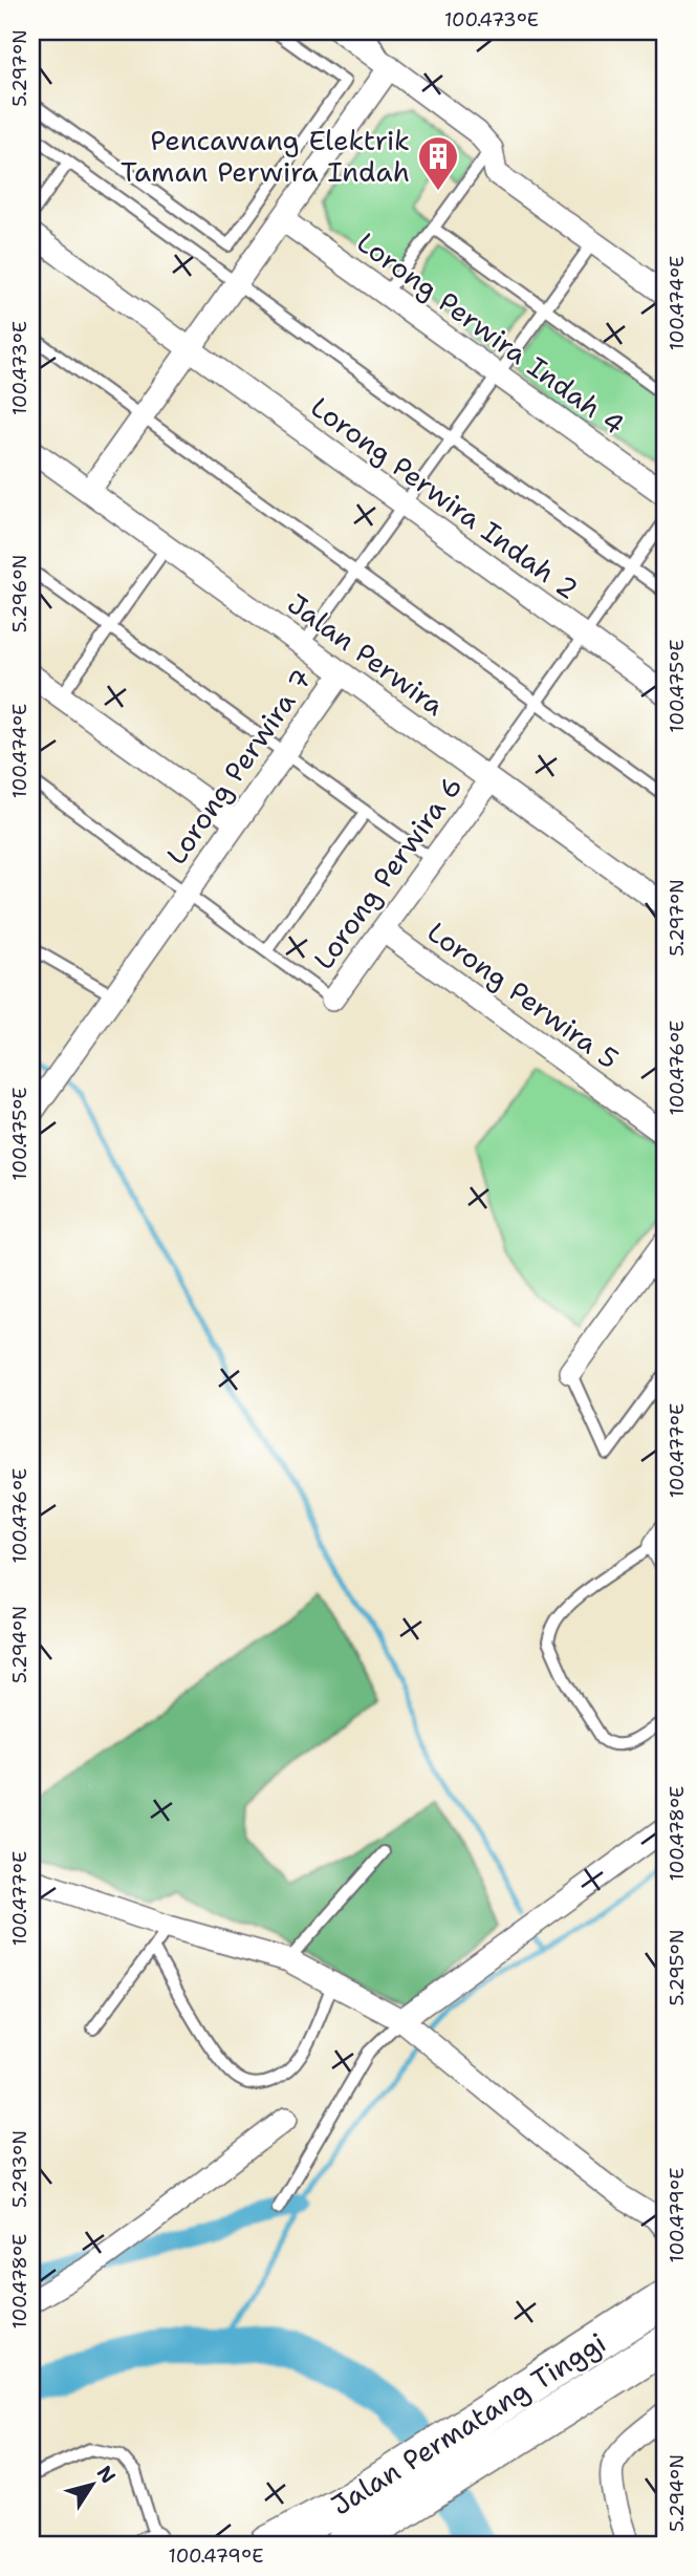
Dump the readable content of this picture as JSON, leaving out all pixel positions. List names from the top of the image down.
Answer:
{
  "streets": {
    "highway": ["Jalan Permatang Tinggi"],
    "street": [
      "Lorong Perwira Indah 4",
      "Lorong Perwira Indah 2",
      "Jalan Perwira",
      "Lorong Perwira 7",
      "Lorong Perwira 6",
      "Lorong Perwira 5"
    ]
  },
  "crossings": [
    ["Jalan Perwira", "Lorong Perwira 7"],
    ["Jalan Perwira", "Lorong Perwira 6"],
    ["Lorong Perwira 6", "Lorong Perwira 5"]
  ],
  "places": {
    "building": ["Pencawang Elektrik Taman Perwira Indah"]
  },
  "north": "top right",
  "coordinates": [
    "100.473°E",
    "5.297°N",
    "100.474°E",
    "5.296°N",
    "100.475°E",
    "100.476°E",
    "100.477°E",
    "5.294°N",
    "100.478°E",
    "5.295°N",
    "5.293°N",
    "100.479°E"
  ]
}
